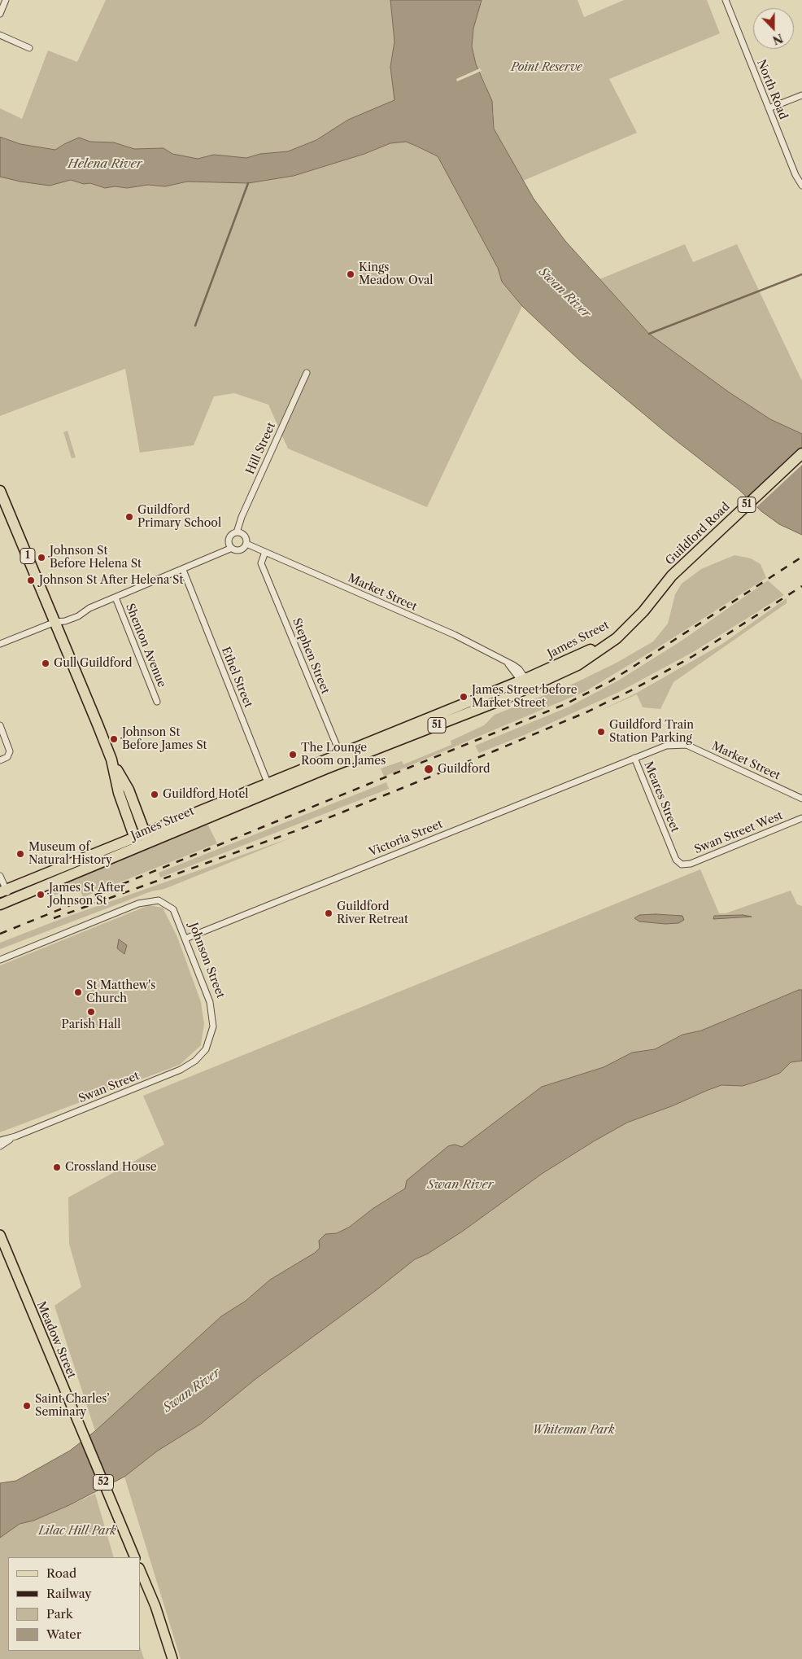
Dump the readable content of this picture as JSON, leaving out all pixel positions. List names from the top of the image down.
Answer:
{
  "streets": {
    "highway": [
      "51",
      "Guildford Road",
      "1",
      "James Street"
    ],
    "main road": ["Meadow Street", "52"],
    "street": [
      "North Road",
      "Hill Street",
      "Market Street",
      "Shenton Avenue",
      "Stephen Street",
      "Ethel Street",
      "Meares Street",
      "Swan Street West",
      "Victoria Street",
      "Johnson Street",
      "Swan Street"
    ]
  },
  "crossings": [
    ["Hill Street", "Market Street"],
    ["Guildford Road", "James Street"],
    ["1", "James Street"],
    ["Market Street", "James Street"],
    ["Market Street", "Stephen Street"],
    ["Market Street", "Meares Street"],
    ["Market Street", "Victoria Street"],
    ["James Street", "Stephen Street"],
    ["James Street", "Ethel Street"],
    ["Meares Street", "Swan Street West"],
    ["Meares Street", "Victoria Street"],
    ["Victoria Street", "Johnson Street"],
    ["Johnson Street", "Swan Street"],
    ["Meadow Street", "52"]
  ],
  "water": ["Helena River", "Swan River"],
  "parks": ["Point Reserve", "Whiteman Park", "Lilac Hill Park"],
  "places": [
    "Kings Meadow Oval",
    "Guildford Primary School",
    "Johnson St Before Helena St",
    "Johnson St After Helena St",
    "Gull Guildford",
    "James Street before Market Street",
    "Guildford Train Station Parking",
    "Johnson St Before James St",
    "The Lounge Room on James",
    "Guildford",
    "Guildford Hotel",
    "Museum of Natural History",
    "James St After Johnson St",
    "Guildford River Retreat",
    "St Matthew's Church",
    "Parish Hall",
    "Crossland House",
    "Saint Charles’ Seminary"
  ],
  "legend": [
    "Road",
    "Railway",
    "Park",
    "Water"
  ],
  "north": "bottom"
}
